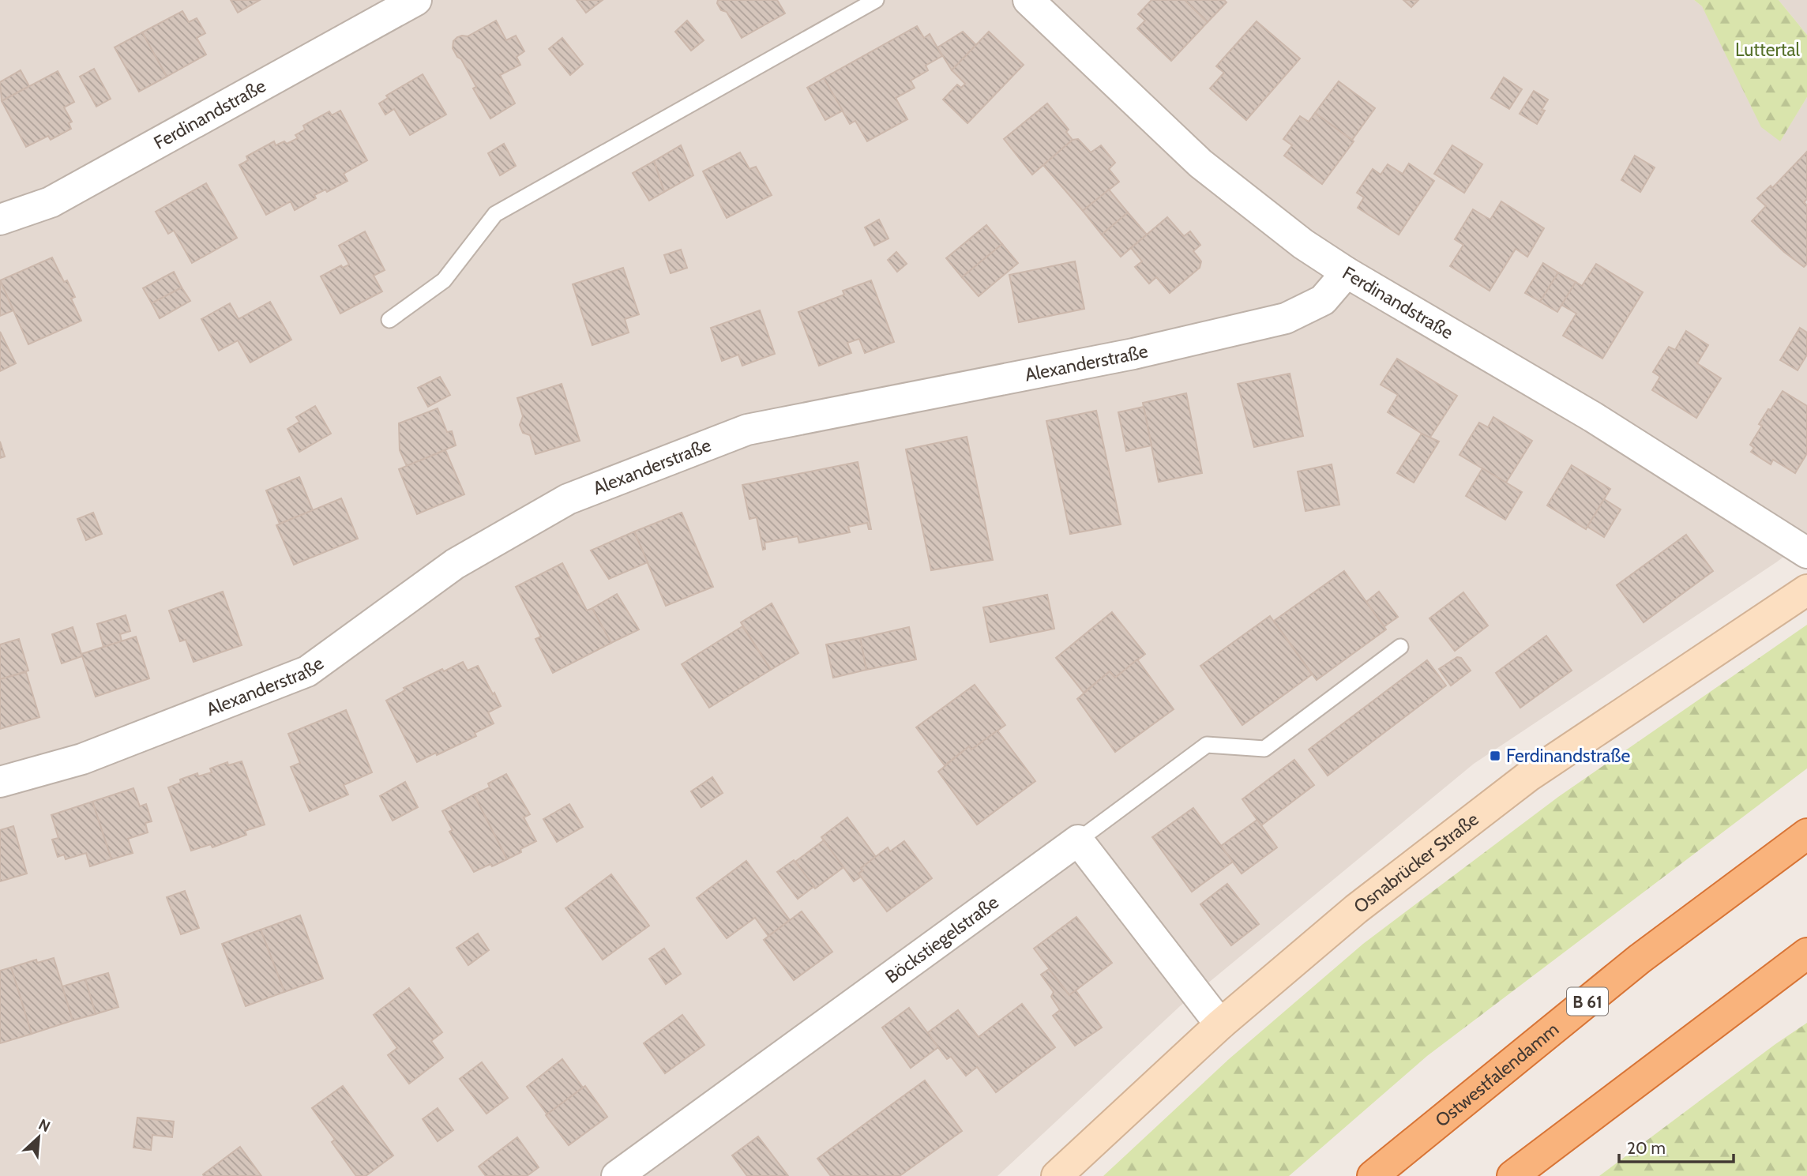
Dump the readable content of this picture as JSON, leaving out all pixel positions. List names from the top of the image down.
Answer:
{
  "streets": {
    "highway": ["B 61", "Ostwestfalendamm"],
    "main road": ["Osnabrücker Straße"],
    "street": ["Ferdinandstraße", "Alexanderstraße", "Böckstiegelstraße"]
  },
  "crossings": [
    ["Ferdinandstraße", "Alexanderstraße"]
  ],
  "parks": ["Luttertal"],
  "places": {
    "transit": ["Ferdinandstraße"]
  },
  "scale_bar": "20 m",
  "north": "top right"
}
